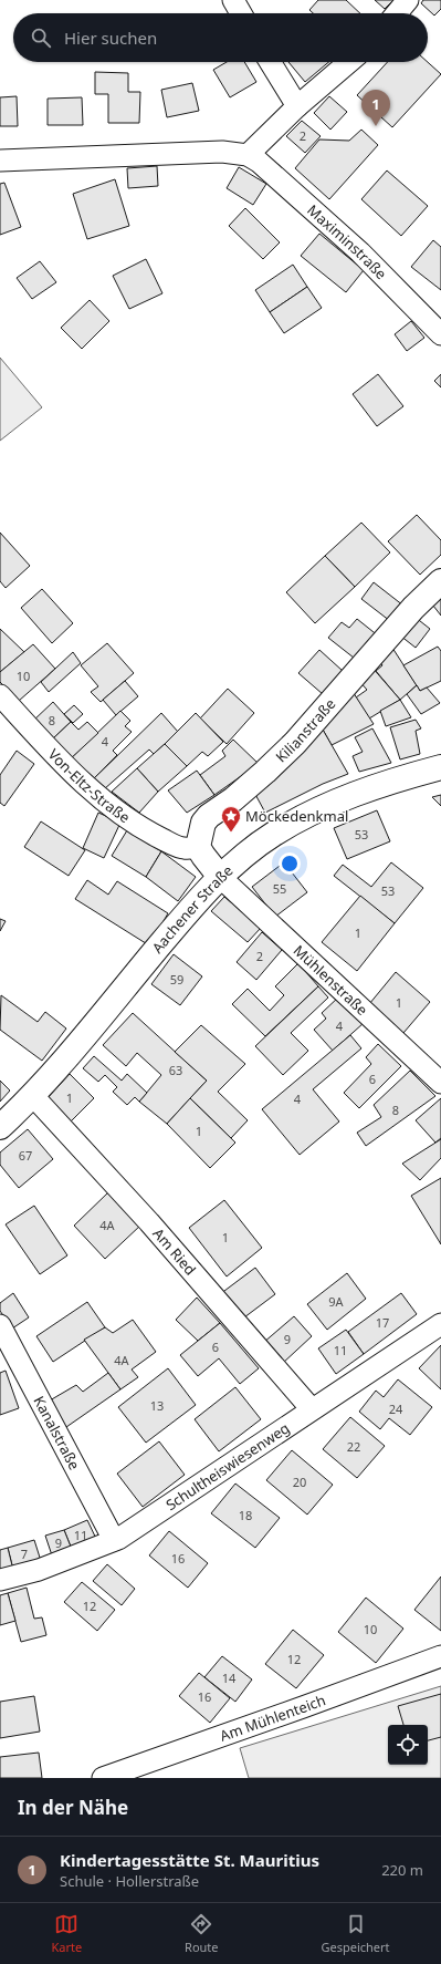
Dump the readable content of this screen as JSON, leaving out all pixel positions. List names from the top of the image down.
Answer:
{
  "streets": {
    "main road": ["Kilianstraße", "Aachener Straße"],
    "street": [
      "Maximinstraße",
      "Von-Eltz-Straße",
      "Mühlenstraße",
      "Am Ried",
      "Kanalstraße",
      "Schultheiswiesenweg",
      "Am Mühlenteich"
    ]
  },
  "crossings": [
    ["Kilianstraße", "Von-Eltz-Straße"],
    ["Aachener Straße", "Mühlenstraße"],
    ["Aachener Straße", "Am Ried"],
    ["Am Ried", "Schultheiswiesenweg"],
    ["Kanalstraße", "Schultheiswiesenweg"]
  ],
  "places": {
    "place": ["Möckedenkmal"]
  },
  "house_numbers": [
    "2",
    "10",
    "8",
    "4",
    "53",
    "55",
    "53",
    "1",
    "2",
    "59",
    "1",
    "4",
    "63",
    "6",
    "1",
    "4",
    "8",
    "1",
    "67",
    "4A",
    "1",
    "9A",
    "17",
    "9",
    "6",
    "11",
    "4A",
    "13",
    "24",
    "22",
    "20",
    "18",
    "11",
    "9",
    "7",
    "16",
    "12",
    "10",
    "12",
    "14",
    "16"
  ],
  "page": {
    "search": "Hier suchen",
    "pins": "1",
    "heading": "In der Nähe",
    "list": [
      {
        "mark": "1",
        "name": "Kindertagesstätte St. Mauritius",
        "note": "Schule · Hollerstraße",
        "value": "220 m"
      }
    ],
    "nav": ["Karte", "Route", "Gespeichert"]
  }
}
